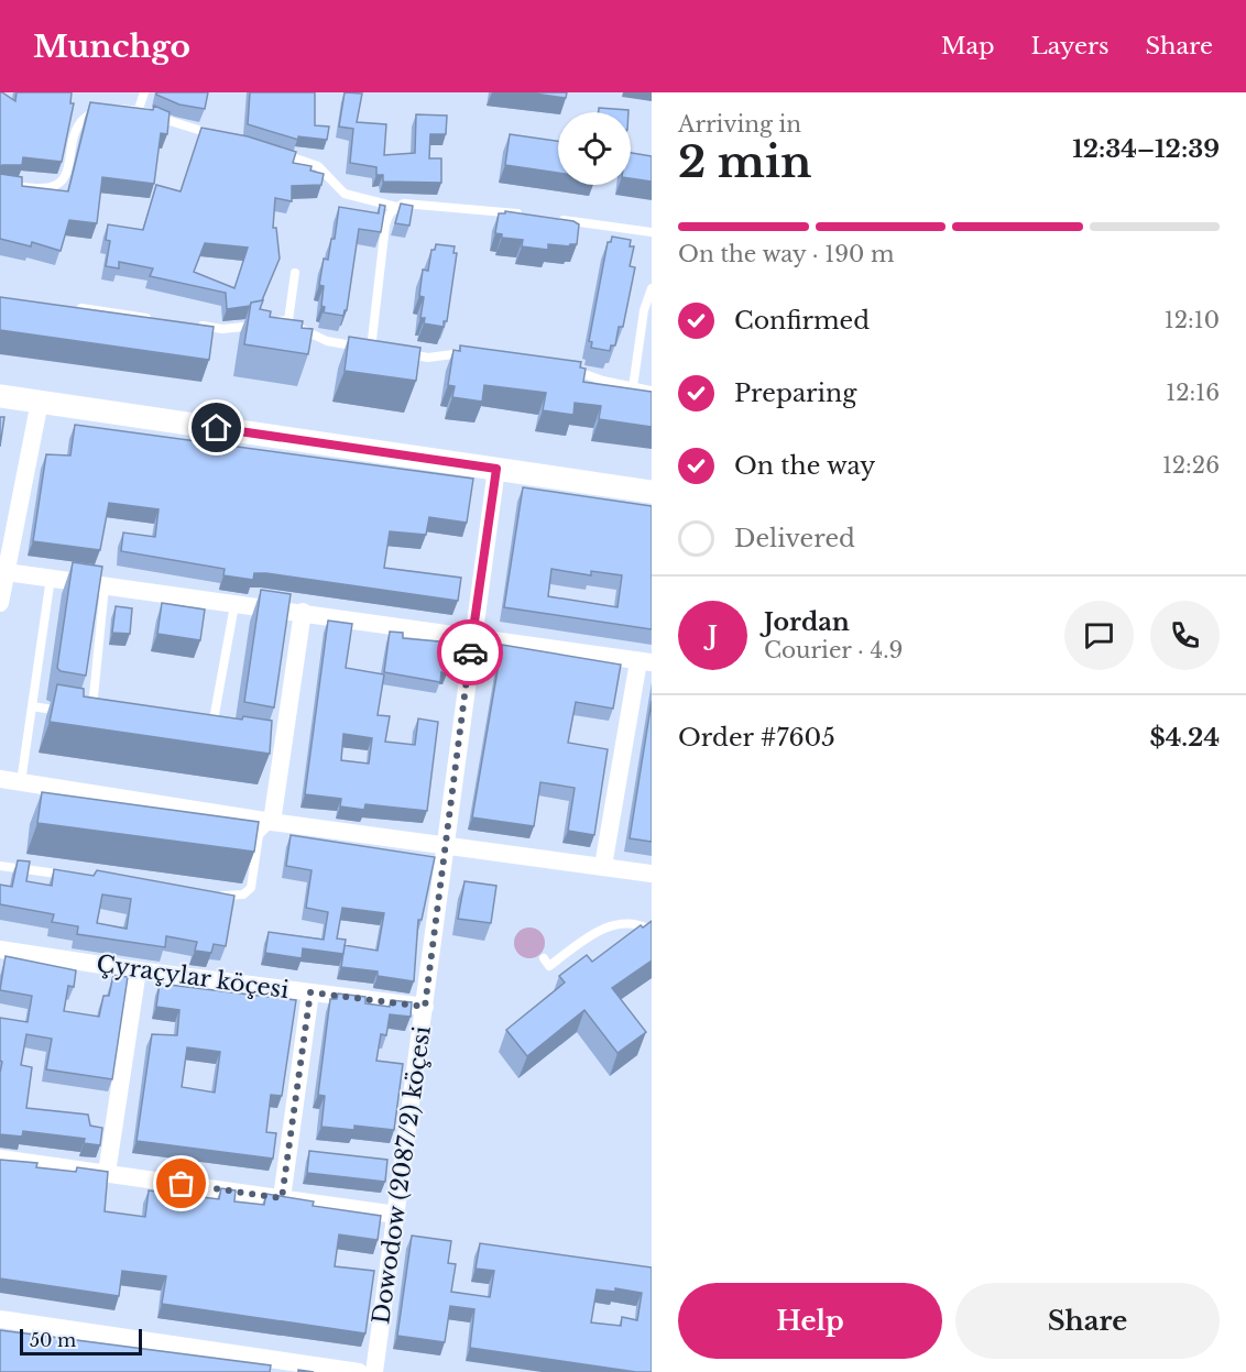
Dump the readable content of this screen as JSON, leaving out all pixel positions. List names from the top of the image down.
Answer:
{
  "streets": {
    "street": ["Çyraçylar köçesi", "Dowodow (2087/2) köçesi"]
  },
  "crossings": [
    ["Çyraçylar köçesi", "Dowodow (2087/2) köçesi"]
  ],
  "scale_bar": "50 m",
  "page": {
    "header": "Munchgo",
    "nav": ["Map", "Layers", "Share"],
    "heading": ["2 min", "Arriving in", "12:34–12:39"],
    "panel": [
      "Jordan",
      "Courier · 4.9",
      "Order #7605",
      "$4.24"
    ],
    "bar": "On the way · 190 m",
    "list": [
      ["Confirmed", "12:10"],
      ["Preparing", "12:16"],
      ["On the way", "12:26"],
      "Delivered"
    ],
    "round": "J",
    "buttons": ["Help", "Share"],
    "scale": "50 m"
  }
}
